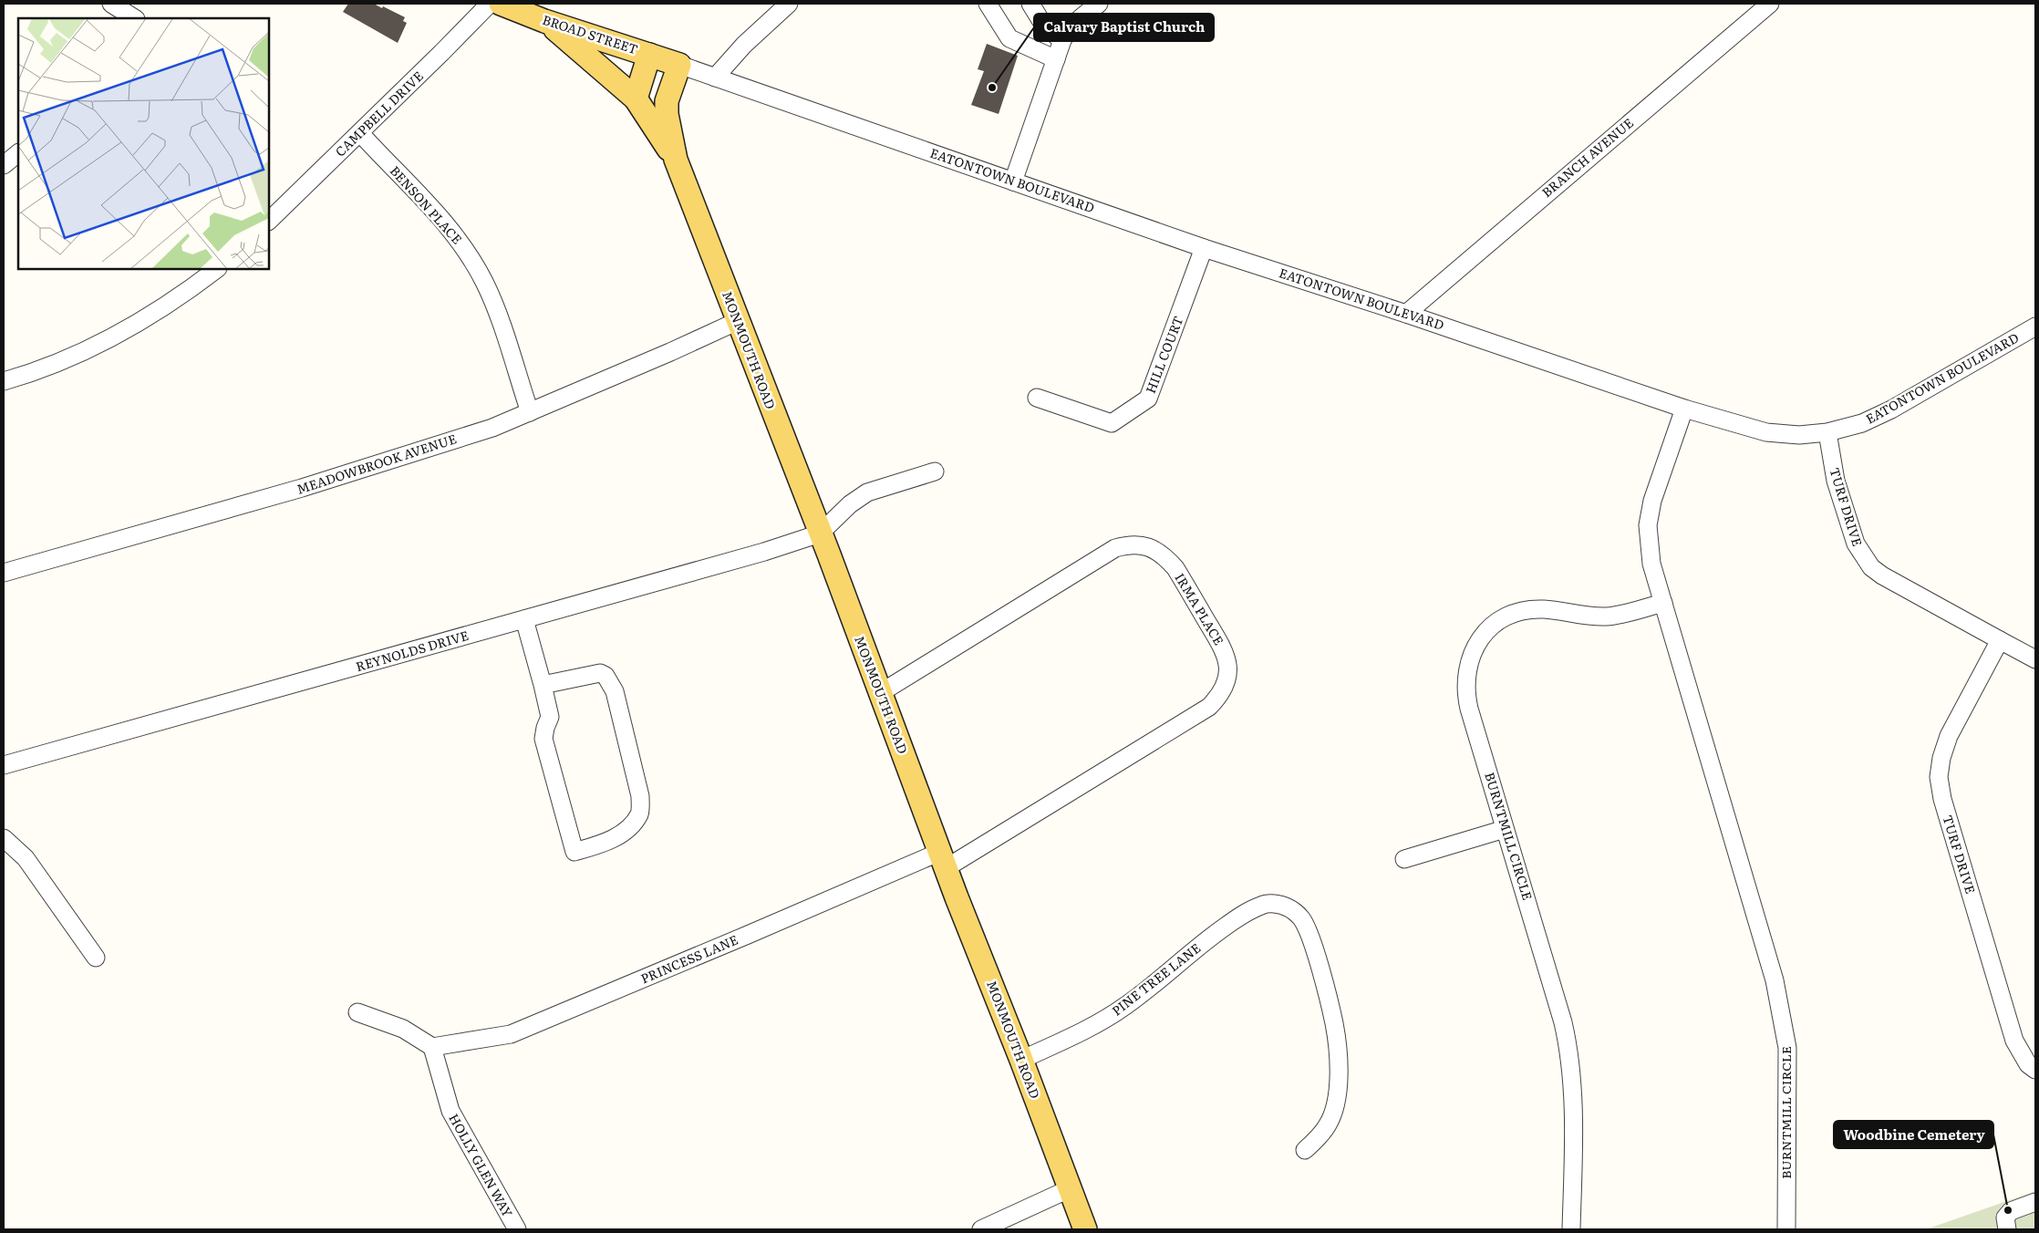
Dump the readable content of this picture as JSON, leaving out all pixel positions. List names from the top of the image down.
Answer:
{
  "streets": {
    "main road": ["BROAD STREET", "MONMOUTH ROAD"],
    "street": [
      "CAMPBELL DRIVE",
      "BRANCH AVENUE",
      "EATONTOWN BOULEVARD",
      "BENSON PLACE",
      "HILL COURT",
      "MEADOWBROOK AVENUE",
      "TURF DRIVE",
      "IRMA PLACE",
      "REYNOLDS DRIVE",
      "BURNTMILL CIRCLE",
      "PRINCESS LANE",
      "PINE TREE LANE",
      "HOLLY GLEN WAY"
    ]
  },
  "crossings": [
    ["BROAD STREET", "EATONTOWN BOULEVARD"],
    ["BROAD STREET", "MONMOUTH ROAD"],
    ["CAMPBELL DRIVE", "BENSON PLACE"],
    ["BRANCH AVENUE", "EATONTOWN BOULEVARD"],
    ["EATONTOWN BOULEVARD", "MONMOUTH ROAD"],
    ["EATONTOWN BOULEVARD", "HILL COURT"],
    ["EATONTOWN BOULEVARD", "TURF DRIVE"],
    ["EATONTOWN BOULEVARD", "BURNTMILL CIRCLE"],
    ["BENSON PLACE", "MEADOWBROOK AVENUE"],
    ["MONMOUTH ROAD", "MEADOWBROOK AVENUE"],
    ["MONMOUTH ROAD", "IRMA PLACE"],
    ["MONMOUTH ROAD", "REYNOLDS DRIVE"],
    ["MONMOUTH ROAD", "PRINCESS LANE"],
    ["MONMOUTH ROAD", "PINE TREE LANE"],
    ["IRMA PLACE", "PRINCESS LANE"],
    ["PRINCESS LANE", "HOLLY GLEN WAY"]
  ],
  "places": ["Calvary Baptist Church", "Woodbine Cemetery"]
}
